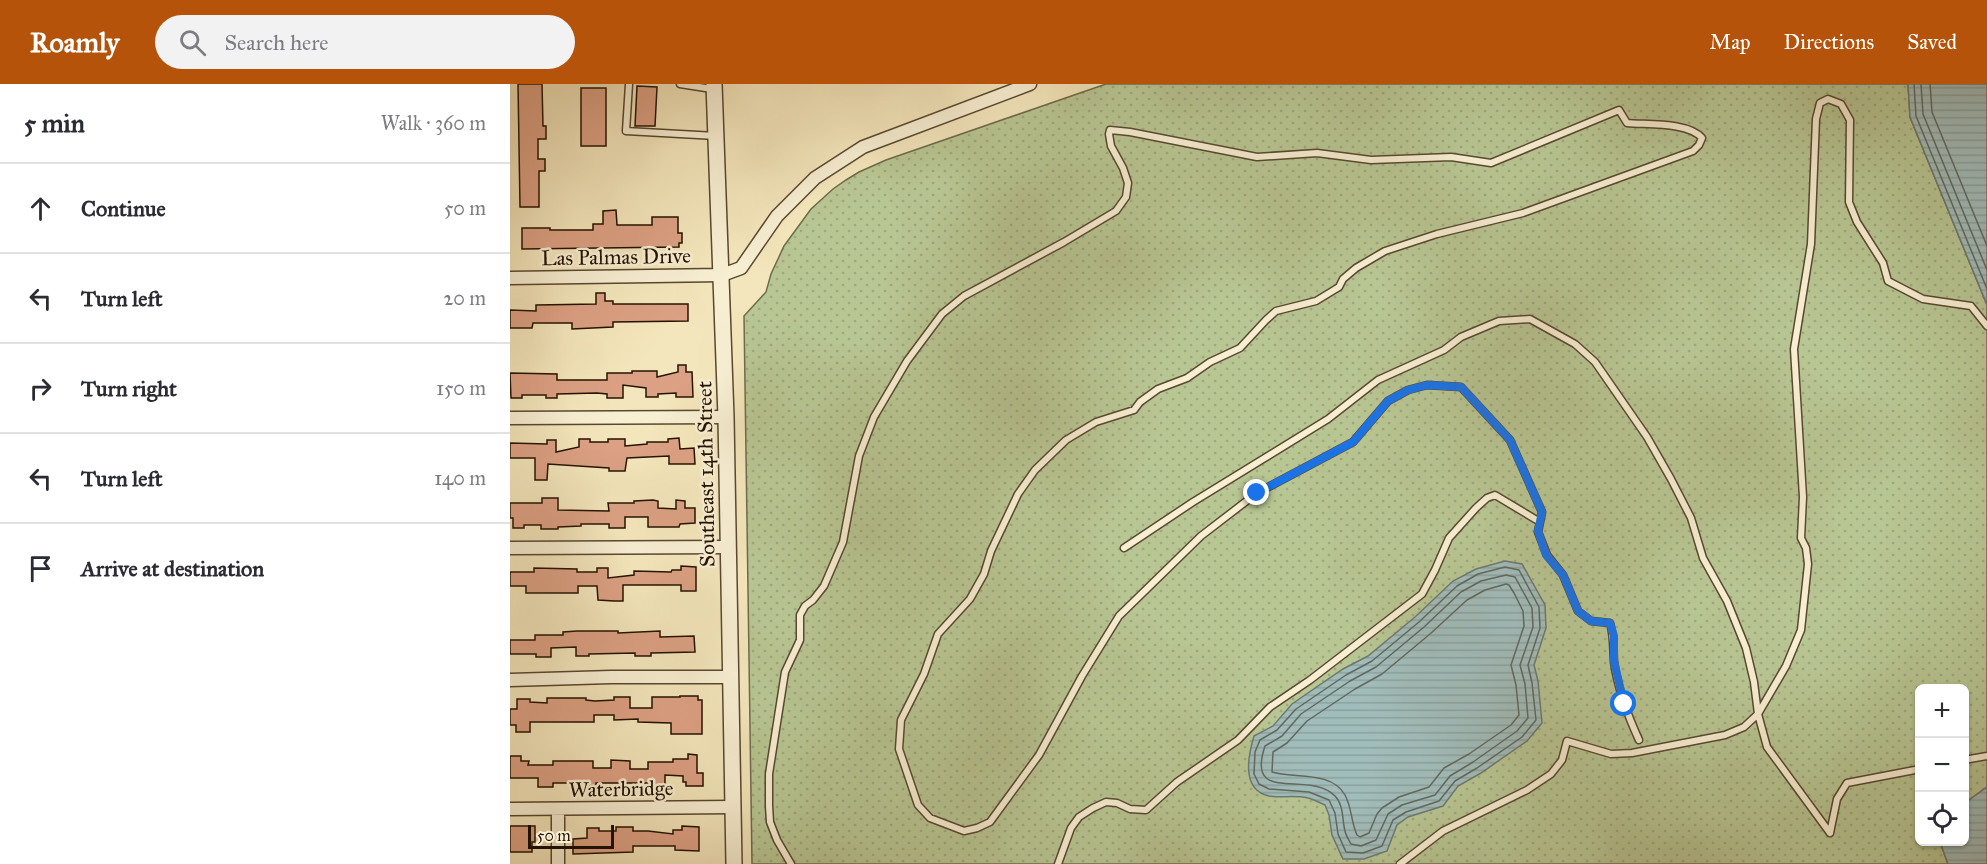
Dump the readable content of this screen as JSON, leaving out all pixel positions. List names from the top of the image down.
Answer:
{
  "streets": {
    "street": ["Las Palmas Drive", "Southeast 14th Street", "Waterbridge"]
  },
  "crossings": [
    ["Las Palmas Drive", "Southeast 14th Street"],
    ["Southeast 14th Street", "Waterbridge"]
  ],
  "scale_bar": "50 m",
  "page": {
    "header": "Roamly",
    "search": "Search here",
    "nav": ["Map", "Directions", "Saved"],
    "heading": ["5 min", "Walk · 360 m"],
    "list": [
      ["Continue", "50 m"],
      ["Turn left", "20 m"],
      ["Turn right", "150 m"],
      ["Turn left", "140 m"],
      "Arrive at destination"
    ],
    "map_buttons": ["+", "−"],
    "scale": "50 m"
  }
}
